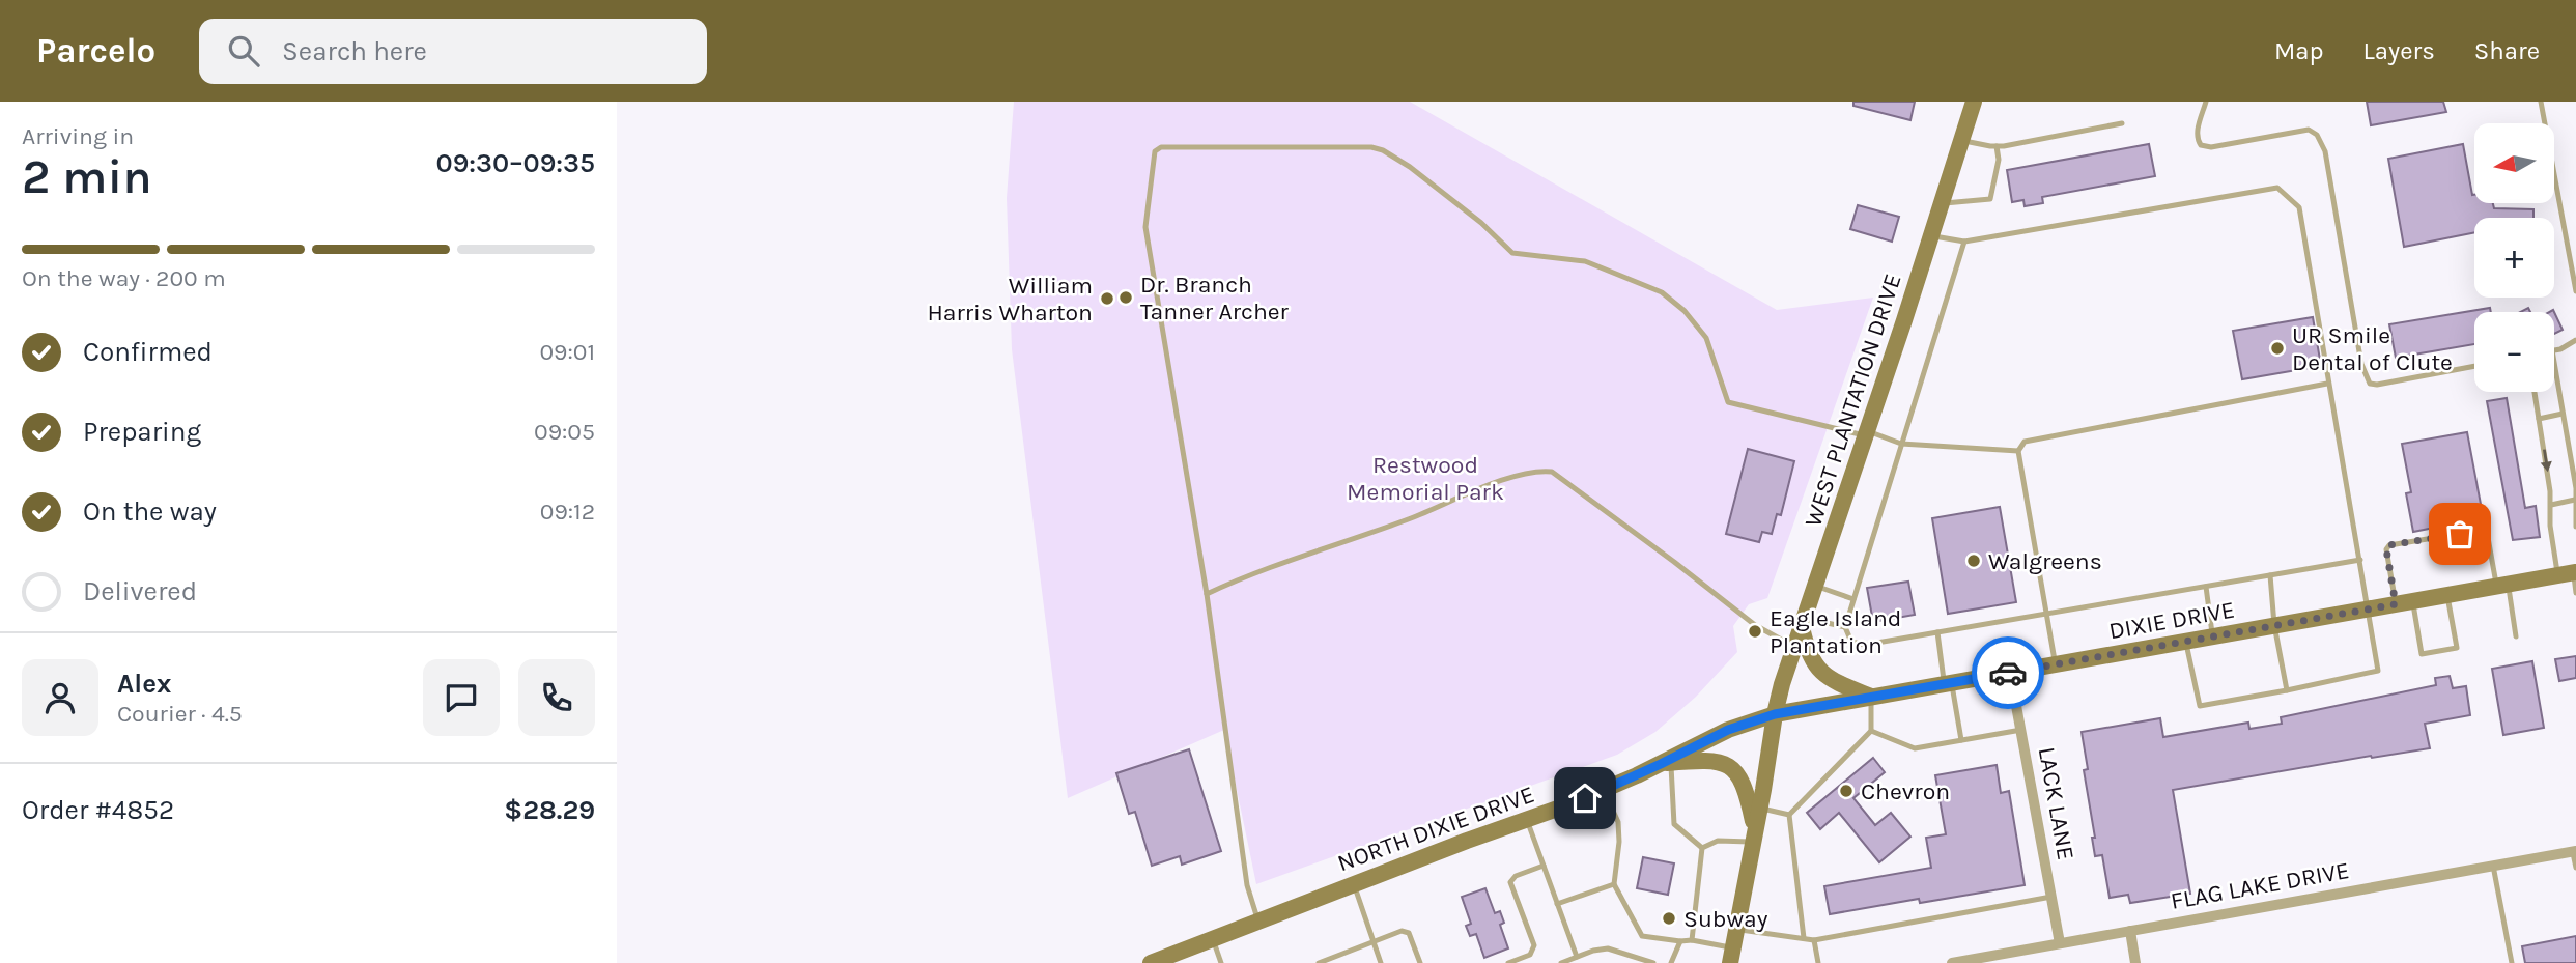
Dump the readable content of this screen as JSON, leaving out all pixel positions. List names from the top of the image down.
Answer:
{
  "streets": {
    "main road": ["WEST PLANTATION DRIVE", "DIXIE DRIVE", "NORTH DIXIE DRIVE"],
    "street": ["LACK LANE", "FLAG LAKE DRIVE"]
  },
  "crossings": [
    ["WEST PLANTATION DRIVE", "DIXIE DRIVE"],
    ["WEST PLANTATION DRIVE", "NORTH DIXIE DRIVE"],
    ["DIXIE DRIVE", "LACK LANE"],
    ["DIXIE DRIVE", "NORTH DIXIE DRIVE"],
    ["LACK LANE", "FLAG LAKE DRIVE"]
  ],
  "parks": ["Restwood Memorial Park"],
  "places": [
    "Dr. Branch Tanner Archer",
    "William Harris Wharton",
    "UR Smile Dental of Clute",
    "Walgreens",
    "Eagle Island Plantation",
    "Chevron",
    "Subway"
  ],
  "north": "left",
  "page": {
    "header": "Parcelo",
    "search": "Search here",
    "nav": ["Map", "Layers", "Share"],
    "heading": ["2 min", "Arriving in", "09:30–09:35"],
    "panel": [
      "Alex",
      "Courier · 4.5",
      "Order #4852",
      "$28.29"
    ],
    "map_buttons": ["+", "−"],
    "bar": "On the way · 200 m",
    "list": [
      ["Confirmed", "09:01"],
      ["Preparing", "09:05"],
      ["On the way", "09:12"],
      "Delivered"
    ]
  }
}
